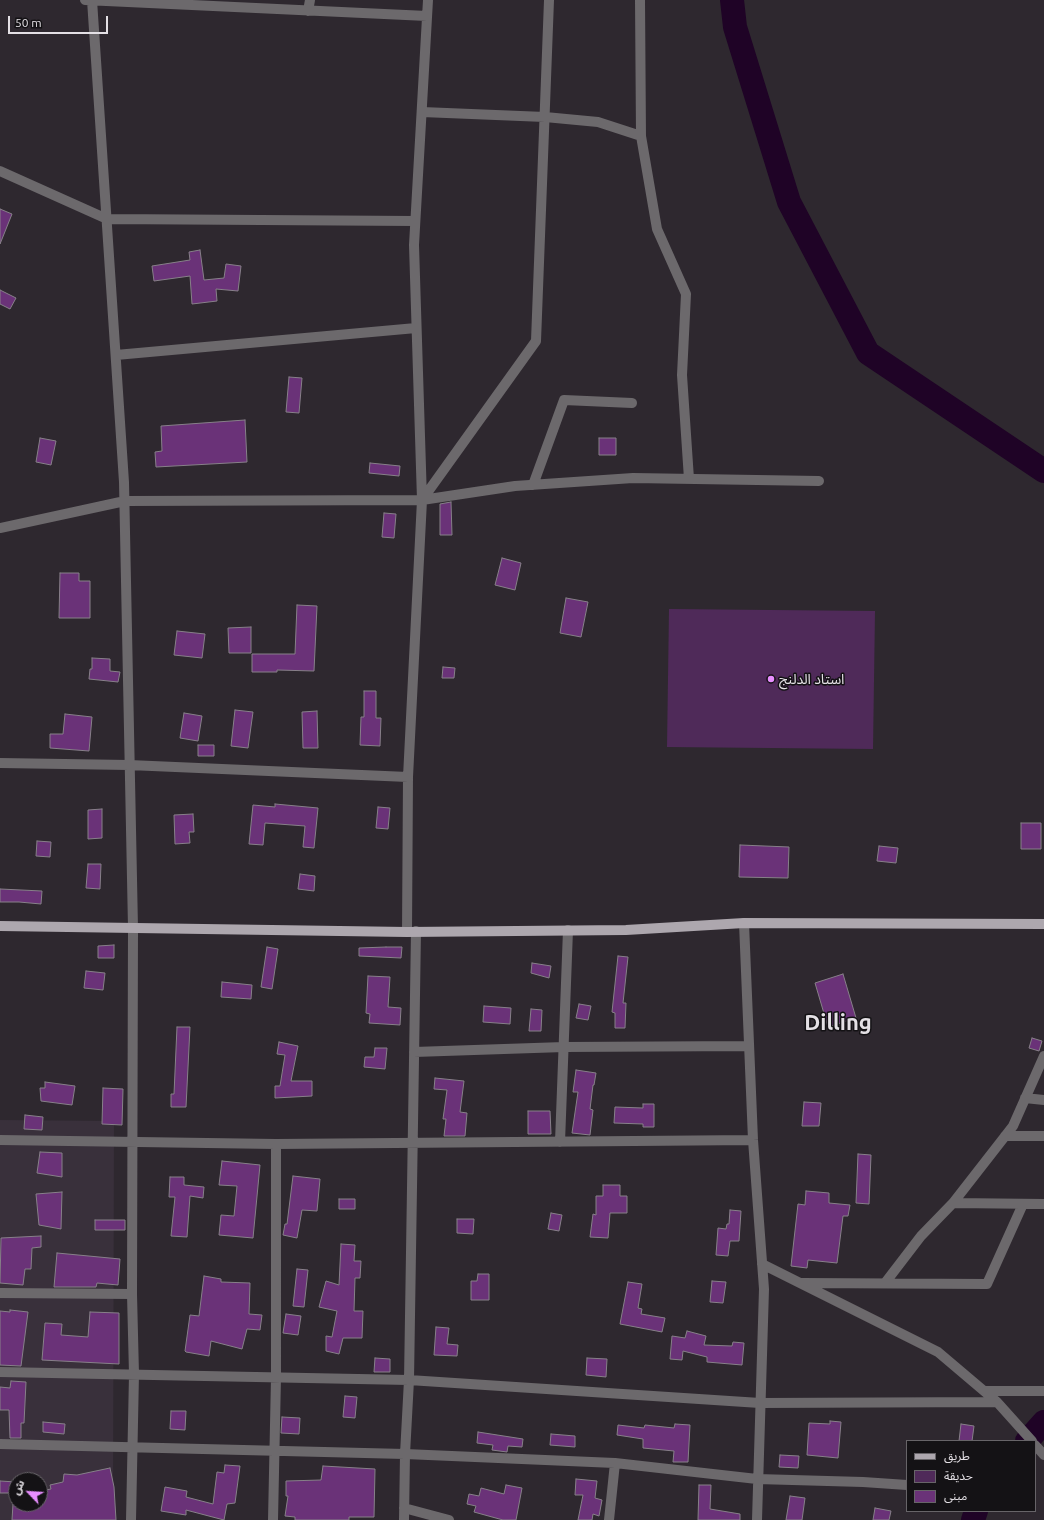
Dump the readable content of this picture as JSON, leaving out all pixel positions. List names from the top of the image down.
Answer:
{
  "districts": ["Dilling"],
  "places": ["استاد الدلنج"],
  "legend": ["طريق", "حديقة", "مبنى"],
  "scale_bar": "50 m",
  "north": "top left"
}
